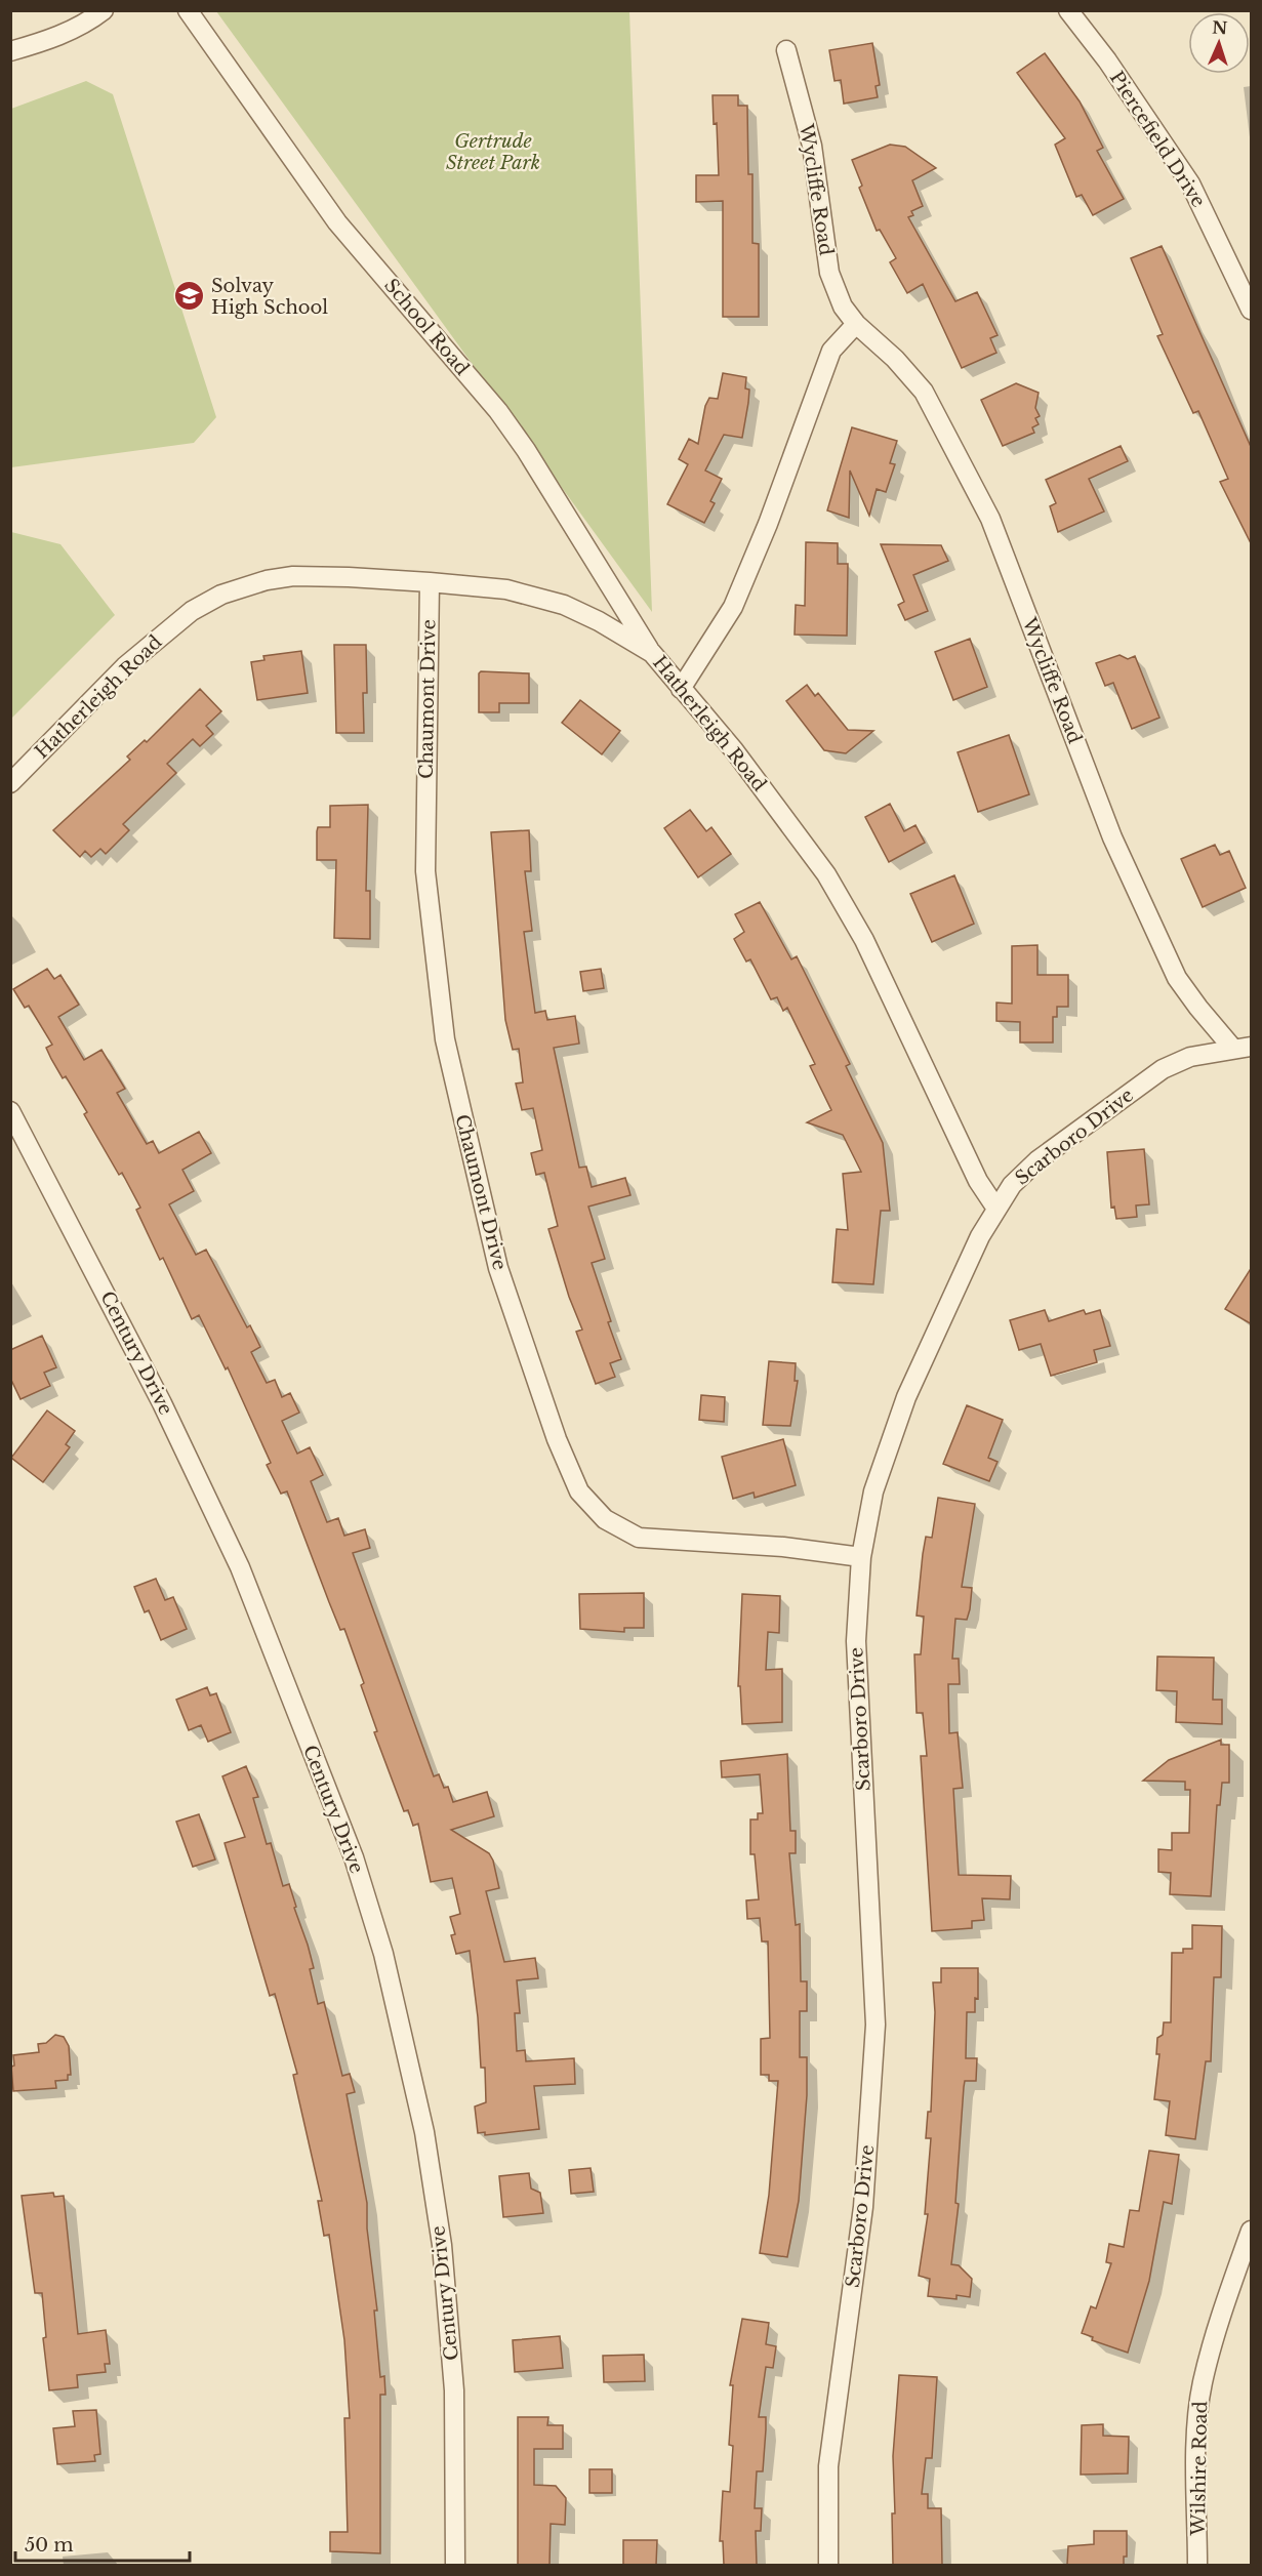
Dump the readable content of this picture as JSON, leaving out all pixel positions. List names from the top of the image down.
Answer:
{
  "streets": {
    "street": [
      "Piercefield Drive",
      "Wycliffe Road",
      "School Road",
      "Hatherleigh Road",
      "Chaumont Drive",
      "Scarboro Drive",
      "Century Drive",
      "Wilshire Road"
    ]
  },
  "crossings": [
    ["Wycliffe Road", "Scarboro Drive"],
    ["School Road", "Hatherleigh Road"],
    ["Hatherleigh Road", "Chaumont Drive"],
    ["Hatherleigh Road", "Scarboro Drive"],
    ["Chaumont Drive", "Scarboro Drive"]
  ],
  "parks": ["Gertrude Street Park"],
  "places": {
    "school or university": ["Solvay High School"]
  },
  "scale_bar": "50 m",
  "north": "top"
}
